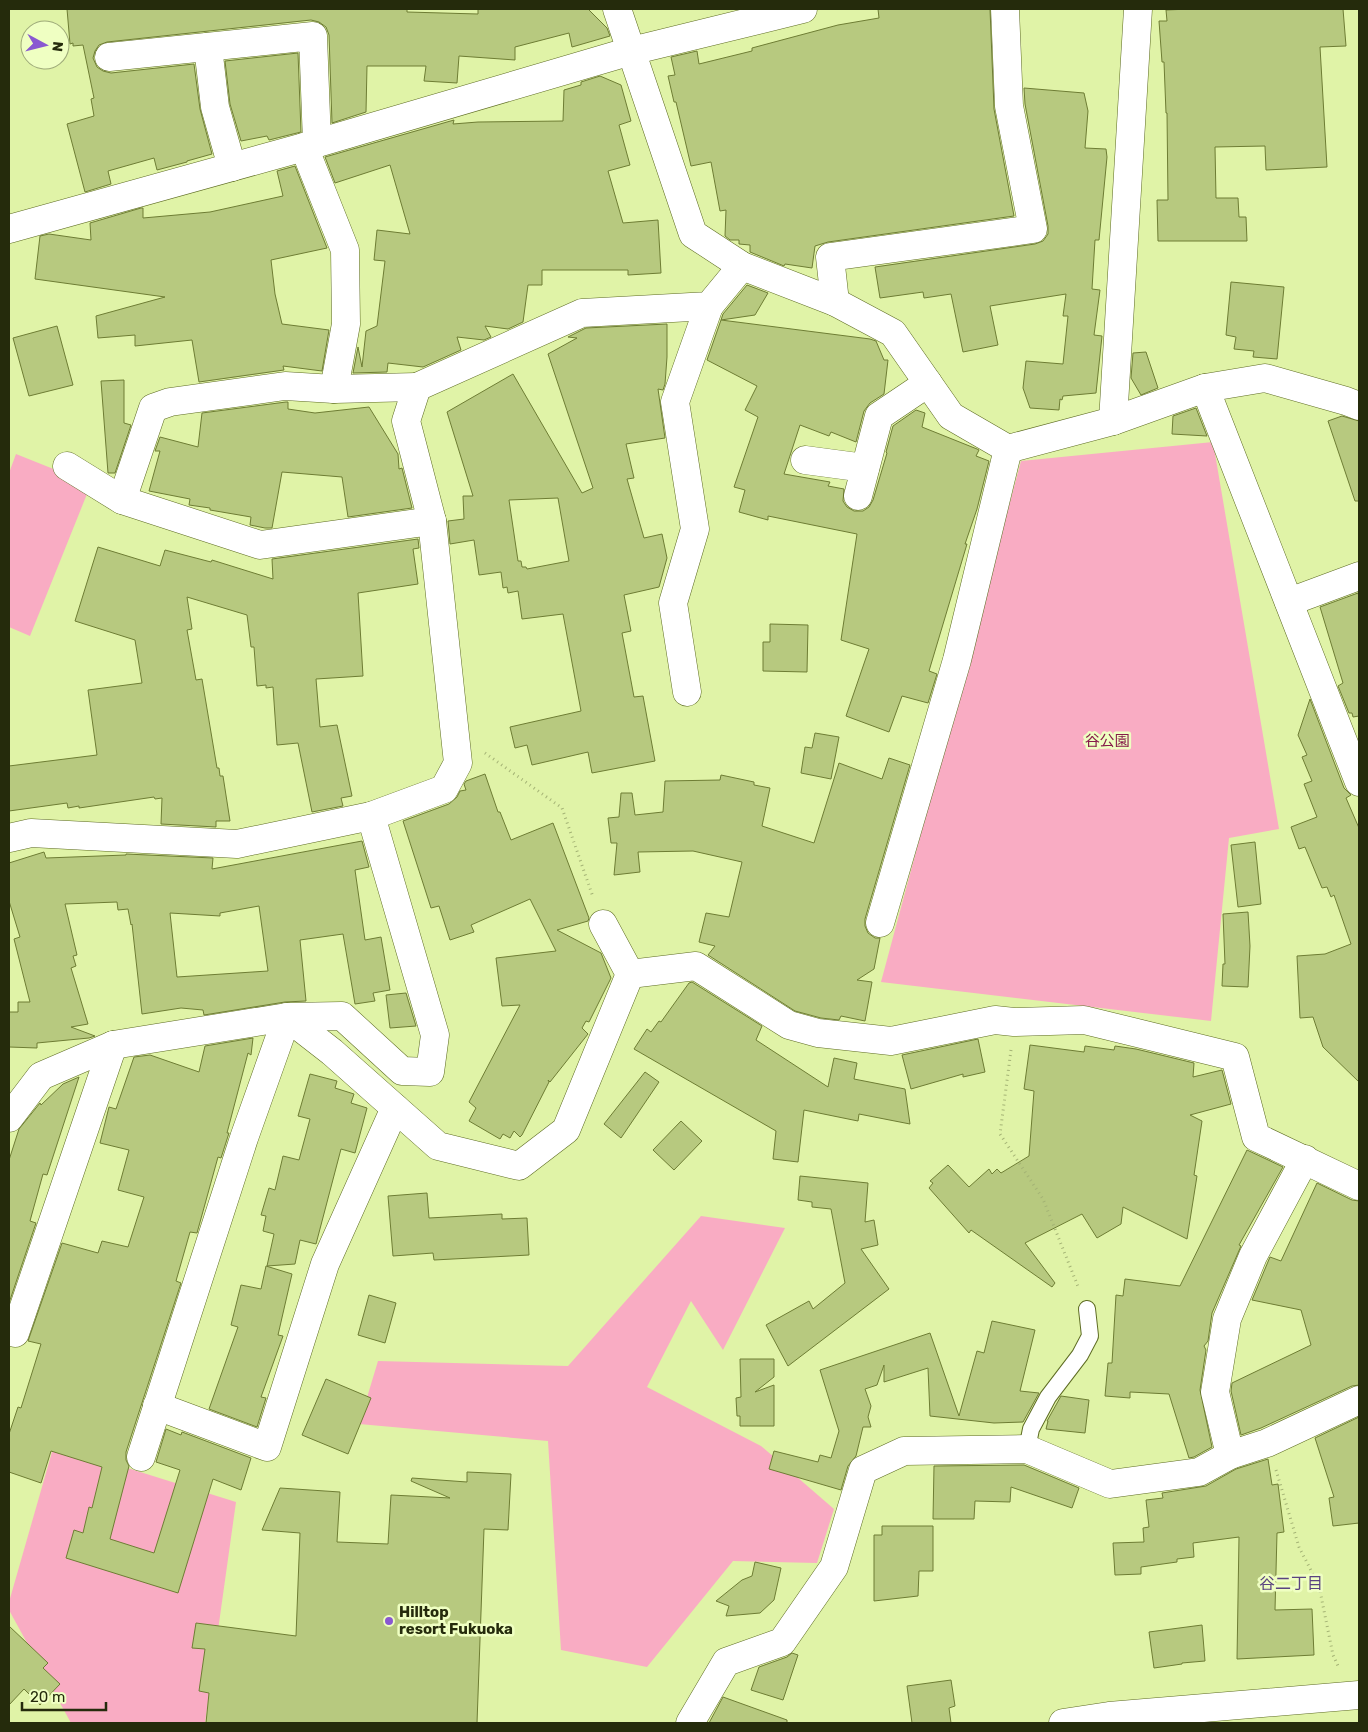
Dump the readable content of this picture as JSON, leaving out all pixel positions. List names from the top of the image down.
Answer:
{
  "districts": ["谷二丁目"],
  "parks": ["谷公園"],
  "places": ["Hilltop resort Fukuoka"],
  "scale_bar": "20 m",
  "north": "right"
}
